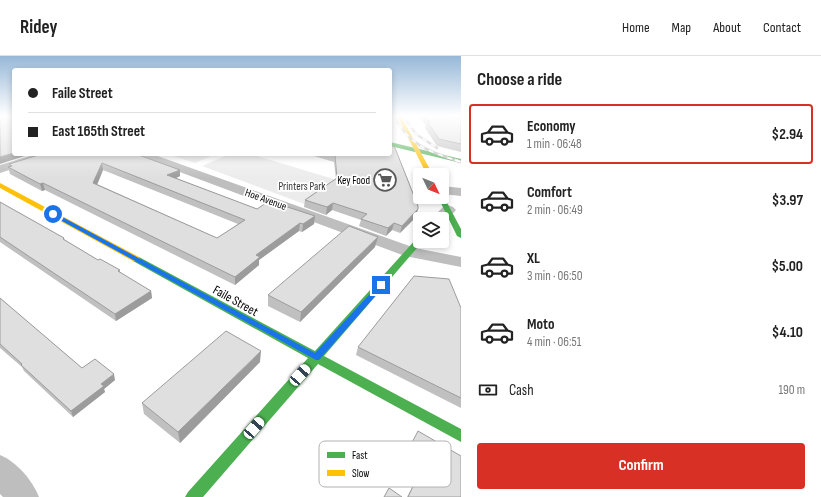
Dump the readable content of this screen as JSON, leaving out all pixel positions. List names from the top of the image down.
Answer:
{
  "streets": {
    "street": ["Hoe Avenue", "Faile Street"]
  },
  "parks": ["Printers Park"],
  "places": {
    "supermarket": ["Key Food"]
  },
  "legend": ["Fast", "Slow"],
  "north": "bottom right",
  "page": {
    "header": "Ridey",
    "nav": [
      "Home",
      "Map",
      "About",
      "Contact"
    ],
    "heading": "Choose a ride",
    "banner": ["Faile Street", "East 165th Street"],
    "list": [
      {
        "name": "Economy",
        "note": "1 min · 06:48",
        "value": "$2.94"
      },
      {
        "name": "Comfort",
        "note": "2 min · 06:49",
        "value": "$3.97"
      },
      {
        "name": "XL",
        "note": "3 min · 06:50",
        "value": "$5.00"
      },
      {
        "name": "Moto",
        "note": "4 min · 06:51",
        "value": "$4.10"
      }
    ],
    "pay": ["Cash", "190 m"],
    "buttons": "Confirm"
  }
}
